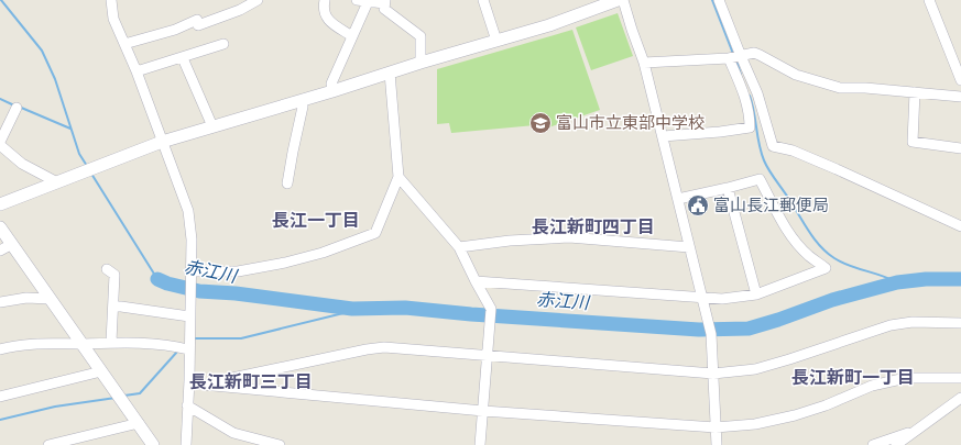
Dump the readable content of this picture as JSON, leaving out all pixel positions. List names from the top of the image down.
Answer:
{
  "districts": [
    "長江一丁目",
    "長江新町四丁目",
    "長江新町一丁目",
    "長江新町三丁目"
  ],
  "water": ["赤江川"],
  "places": {
    "school or university": ["富山市立東部中学校"],
    "public building": ["富山長江郵便局"]
  }
}
